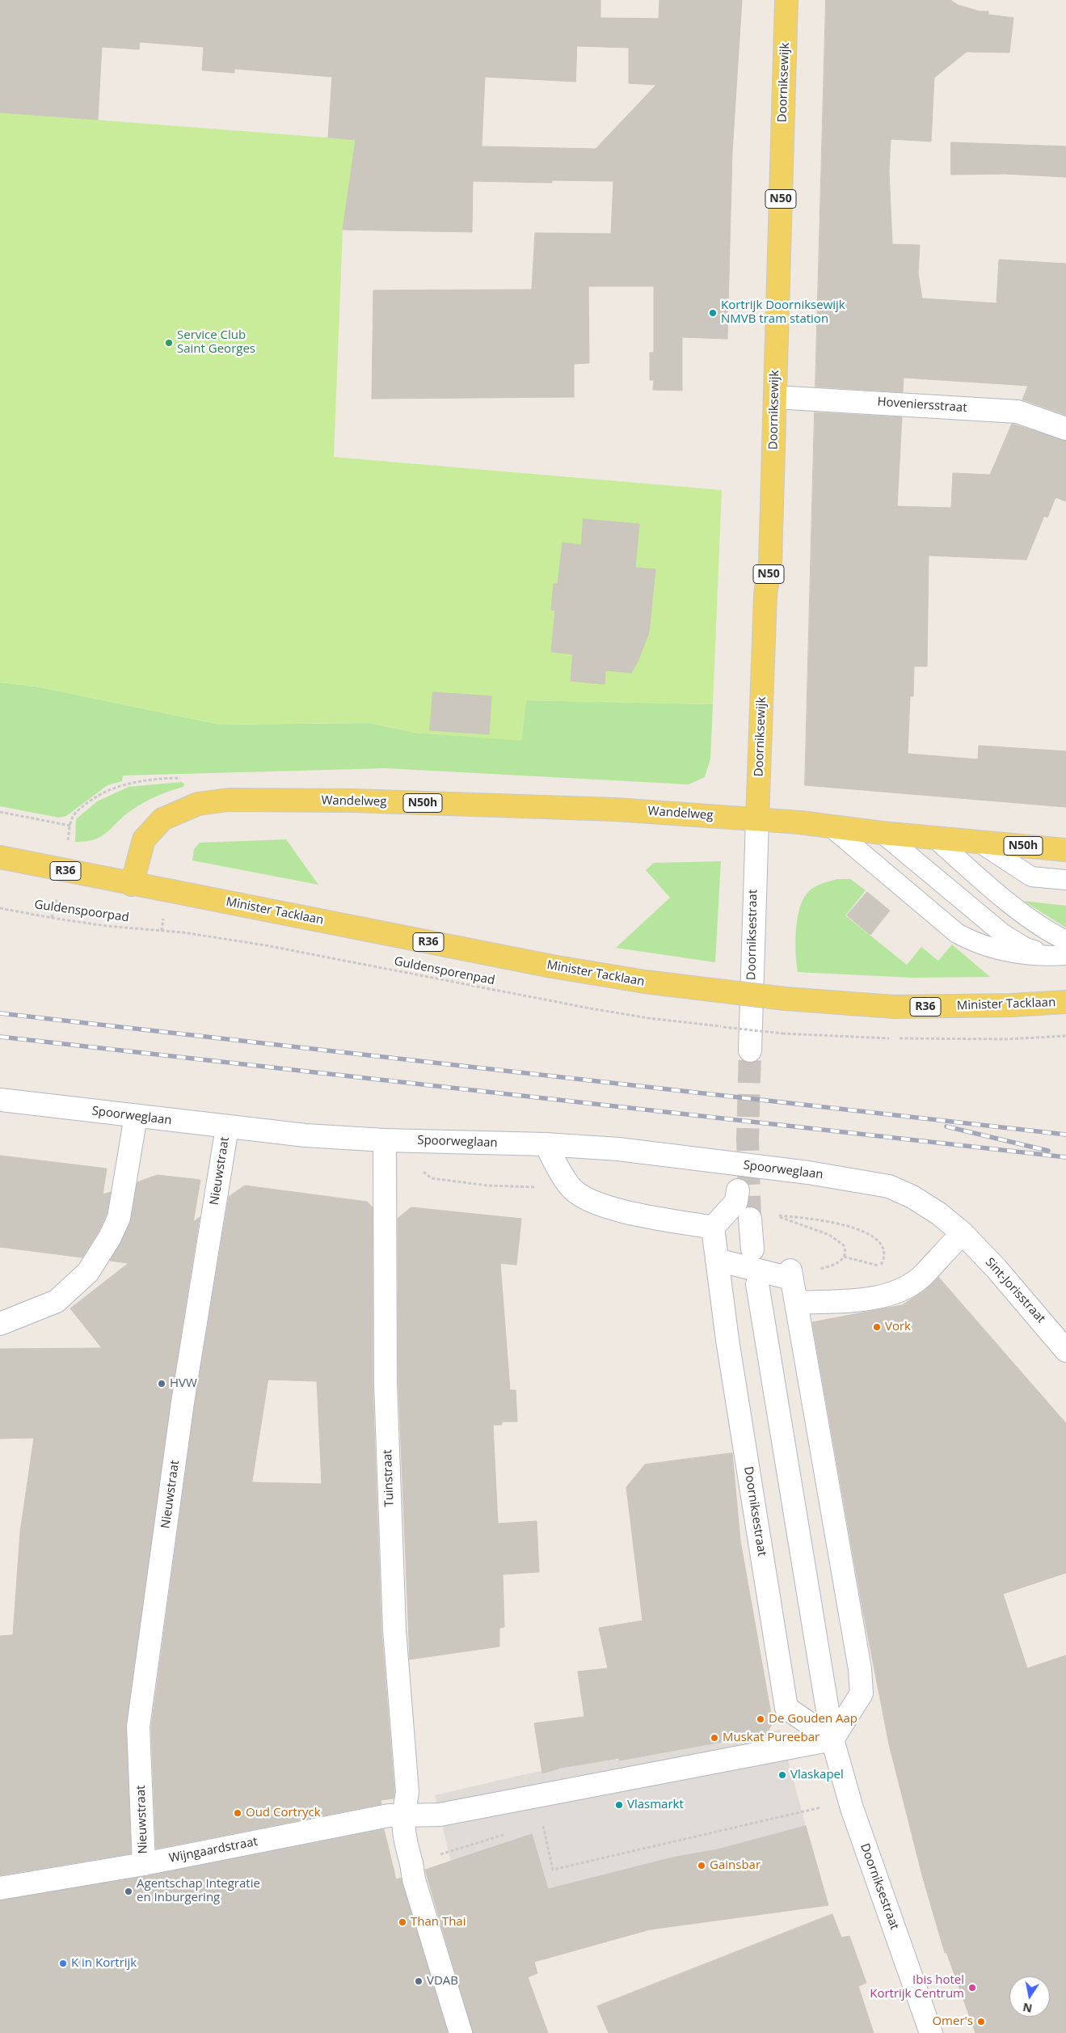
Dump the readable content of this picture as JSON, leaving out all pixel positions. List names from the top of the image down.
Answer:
{
  "streets": {
    "main road": [
      "Doorniksewijk",
      "N50",
      "Wandelweg",
      "N50h",
      "R36",
      "Minister Tacklaan"
    ],
    "street": [
      "Hoveniersstraat",
      "Doorniksestraat",
      "Spoorweglaan",
      "Nieuwstraat",
      "Sint-Jorisstraat",
      "Tuinstraat",
      "Wijngaardstraat"
    ],
    "path": ["Guldenspoorpad", "Guldensporenpad"]
  },
  "crossings": [
    ["Doorniksewijk", "Hoveniersstraat"],
    ["Doorniksewijk", "Wandelweg"],
    ["Doorniksewijk", "N50h"],
    ["Doorniksewijk", "Doorniksestraat"],
    ["Wandelweg", "N50h"],
    ["Wandelweg", "R36"],
    ["Wandelweg", "Minister Tacklaan"],
    ["Wandelweg", "Doorniksestraat"],
    ["N50h", "Doorniksestraat"],
    ["R36", "Minister Tacklaan"],
    ["Guldenspoorpad", "Guldensporenpad"],
    ["Spoorweglaan", "Nieuwstraat"],
    ["Spoorweglaan", "Sint-Jorisstraat"],
    ["Spoorweglaan", "Tuinstraat"],
    ["Nieuwstraat", "Wijngaardstraat"],
    ["Tuinstraat", "Wijngaardstraat"]
  ],
  "places": [
    "Kortrijk Doorniksewijk NMVB tram station",
    "Service Club Saint Georges",
    "Vork",
    "HVW",
    "De Gouden Aap",
    "Muskat Pureebar",
    "Vlaskapel",
    "Vlasmarkt",
    "Oud Cortryck",
    "Gainsbar",
    "Agentschap Integratie en Inburgering",
    "Than Thai",
    "K in Kortrijk",
    "VDAB",
    "Ibis hotel Kortrijk Centrum",
    "Omer's"
  ],
  "north": "bottom"
}
